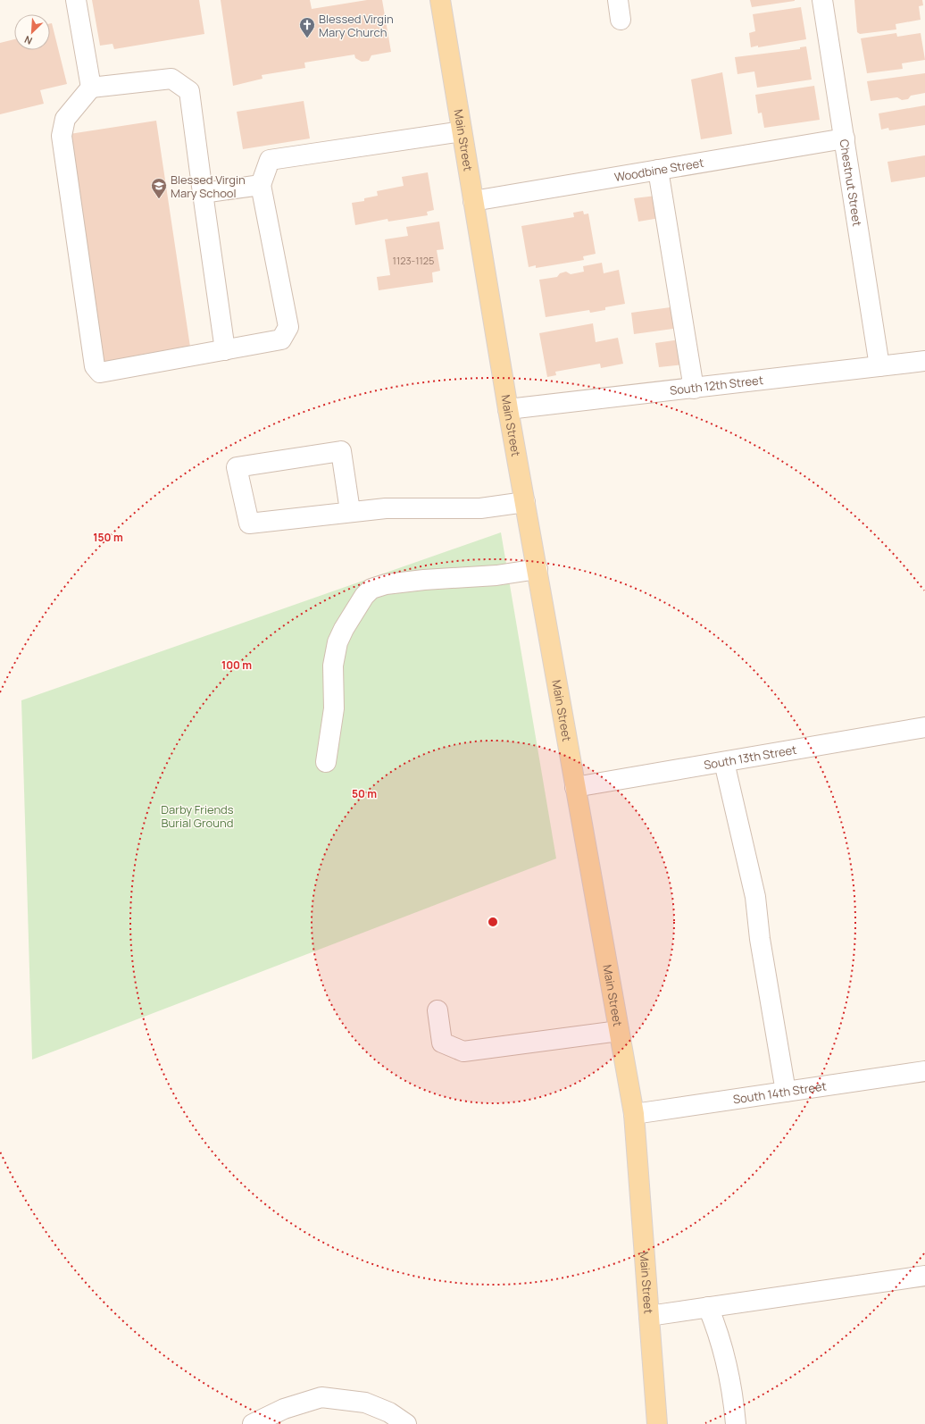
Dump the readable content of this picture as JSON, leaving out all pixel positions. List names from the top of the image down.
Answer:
{
  "streets": {
    "main road": ["Main Street"],
    "street": [
      "Woodbine Street",
      "Chestnut Street",
      "South 12th Street",
      "South 13th Street",
      "South 14th Street"
    ]
  },
  "crossings": [
    ["Main Street", "Woodbine Street"],
    ["Main Street", "South 12th Street"],
    ["Main Street", "South 13th Street"],
    ["Main Street", "South 14th Street"],
    ["Woodbine Street", "Chestnut Street"],
    ["Chestnut Street", "South 12th Street"]
  ],
  "parks": ["Darby Friends Burial Ground"],
  "places": {
    "church": ["Blessed Virgin Mary Church"],
    "school or university": ["Blessed Virgin Mary School"]
  },
  "house_numbers": ["1123-1125"],
  "north": "bottom left",
  "rings": ["150 m", "100 m", "50 m"]
}
